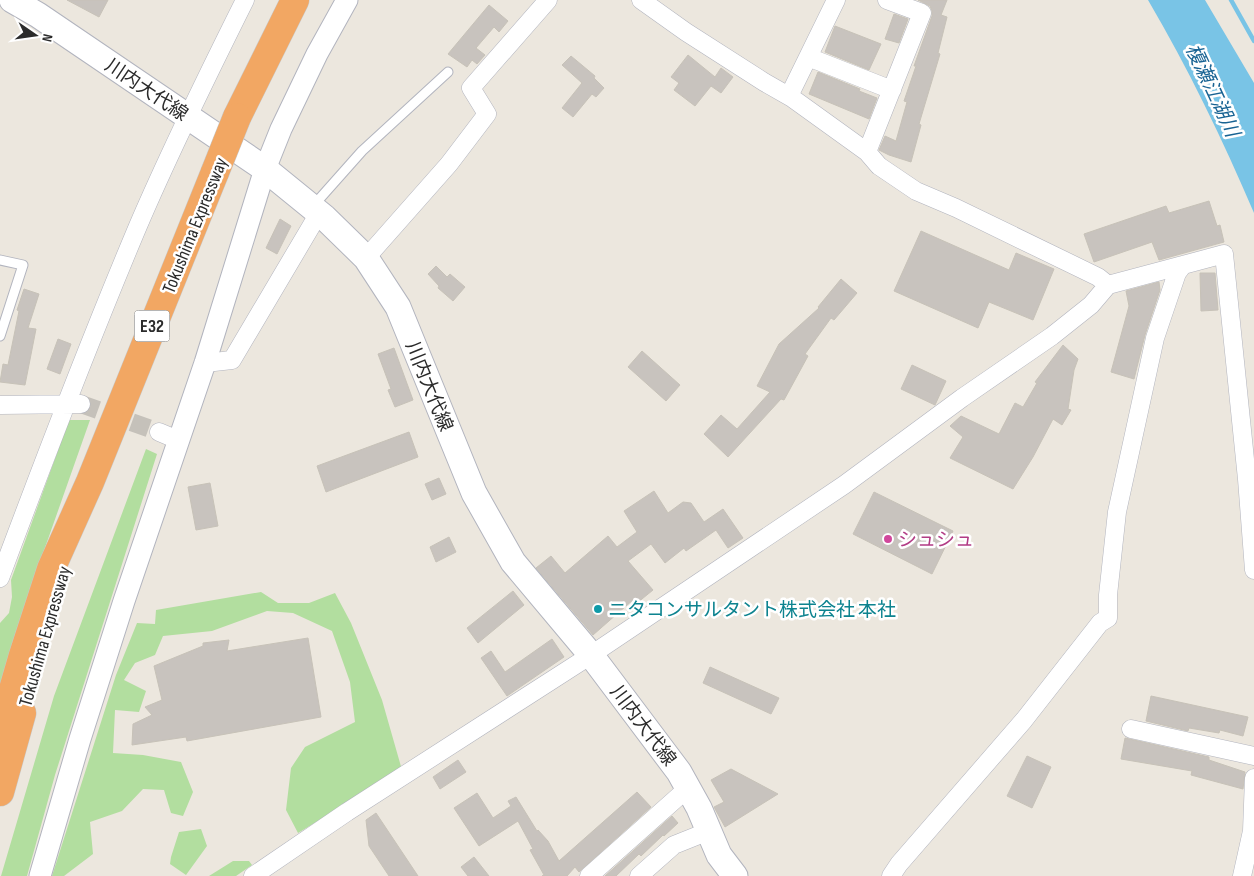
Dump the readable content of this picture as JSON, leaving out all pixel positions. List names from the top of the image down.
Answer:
{
  "streets": {
    "highway": ["Tokushima Expressway", "E32"],
    "main road": ["川内大代線"]
  },
  "water": ["榎瀬江湖川"],
  "places": ["シュシュ", "ニタコンサルタント株式会社 本社"],
  "north": "right"
}
